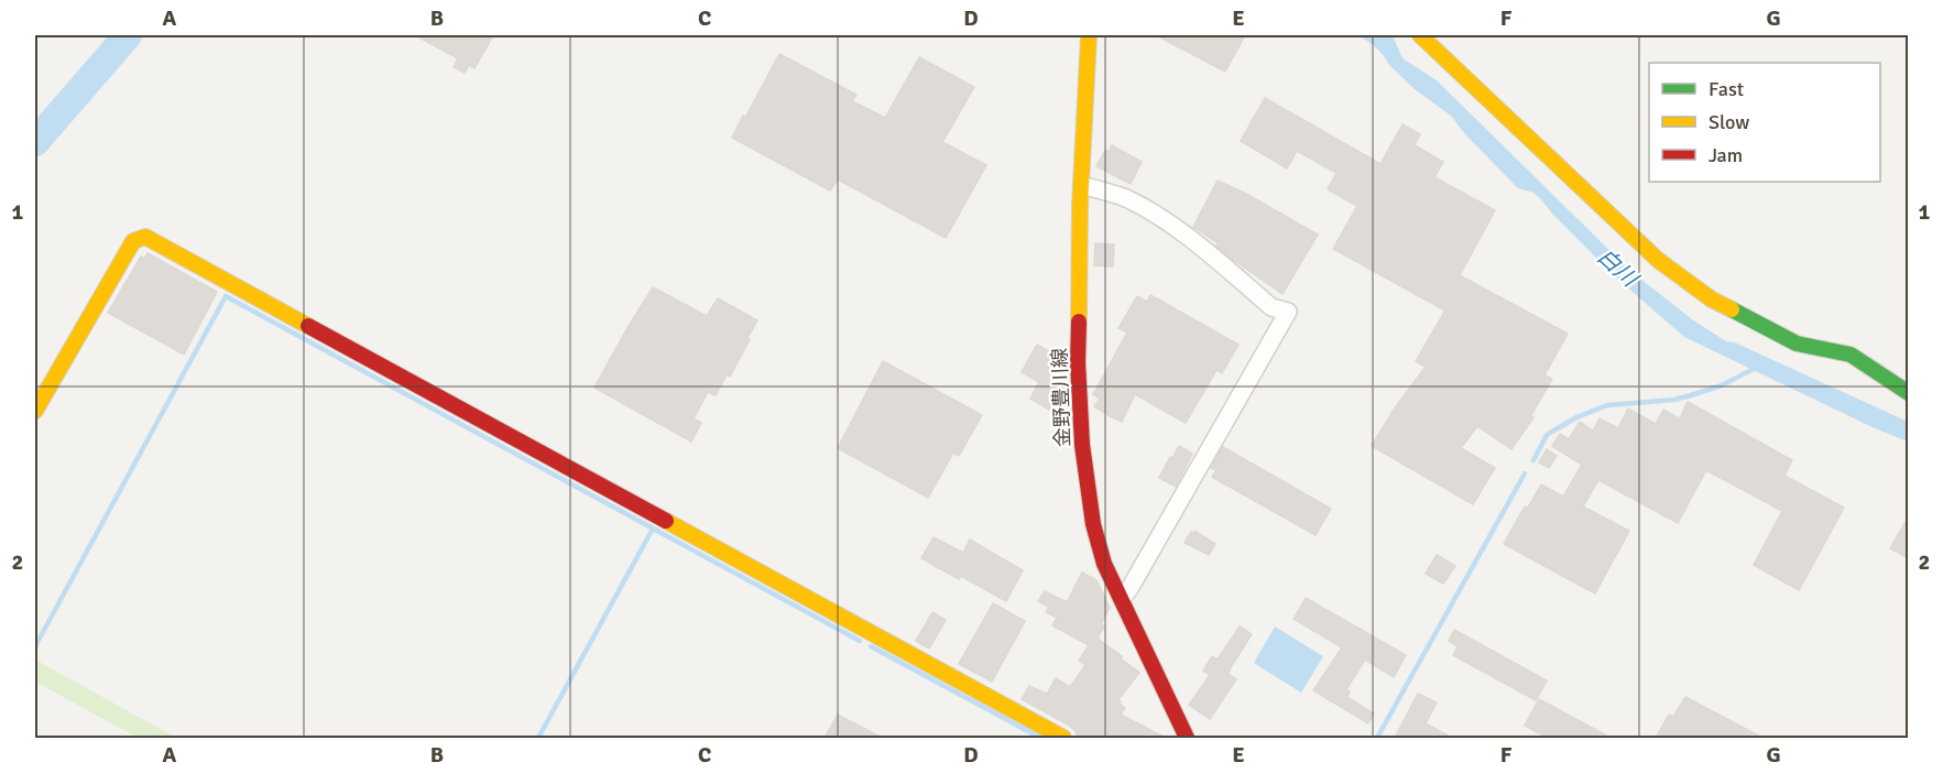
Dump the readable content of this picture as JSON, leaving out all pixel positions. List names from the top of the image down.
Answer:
{
  "streets": {
    "street": ["金野豊川線"]
  },
  "water": ["白川"],
  "legend": ["Fast", "Slow", "Jam"],
  "grid": {
    "columns": [
      "A",
      "B",
      "C",
      "D",
      "E",
      "F",
      "G"
    ],
    "rows": ["1", "2"]
  }
}
